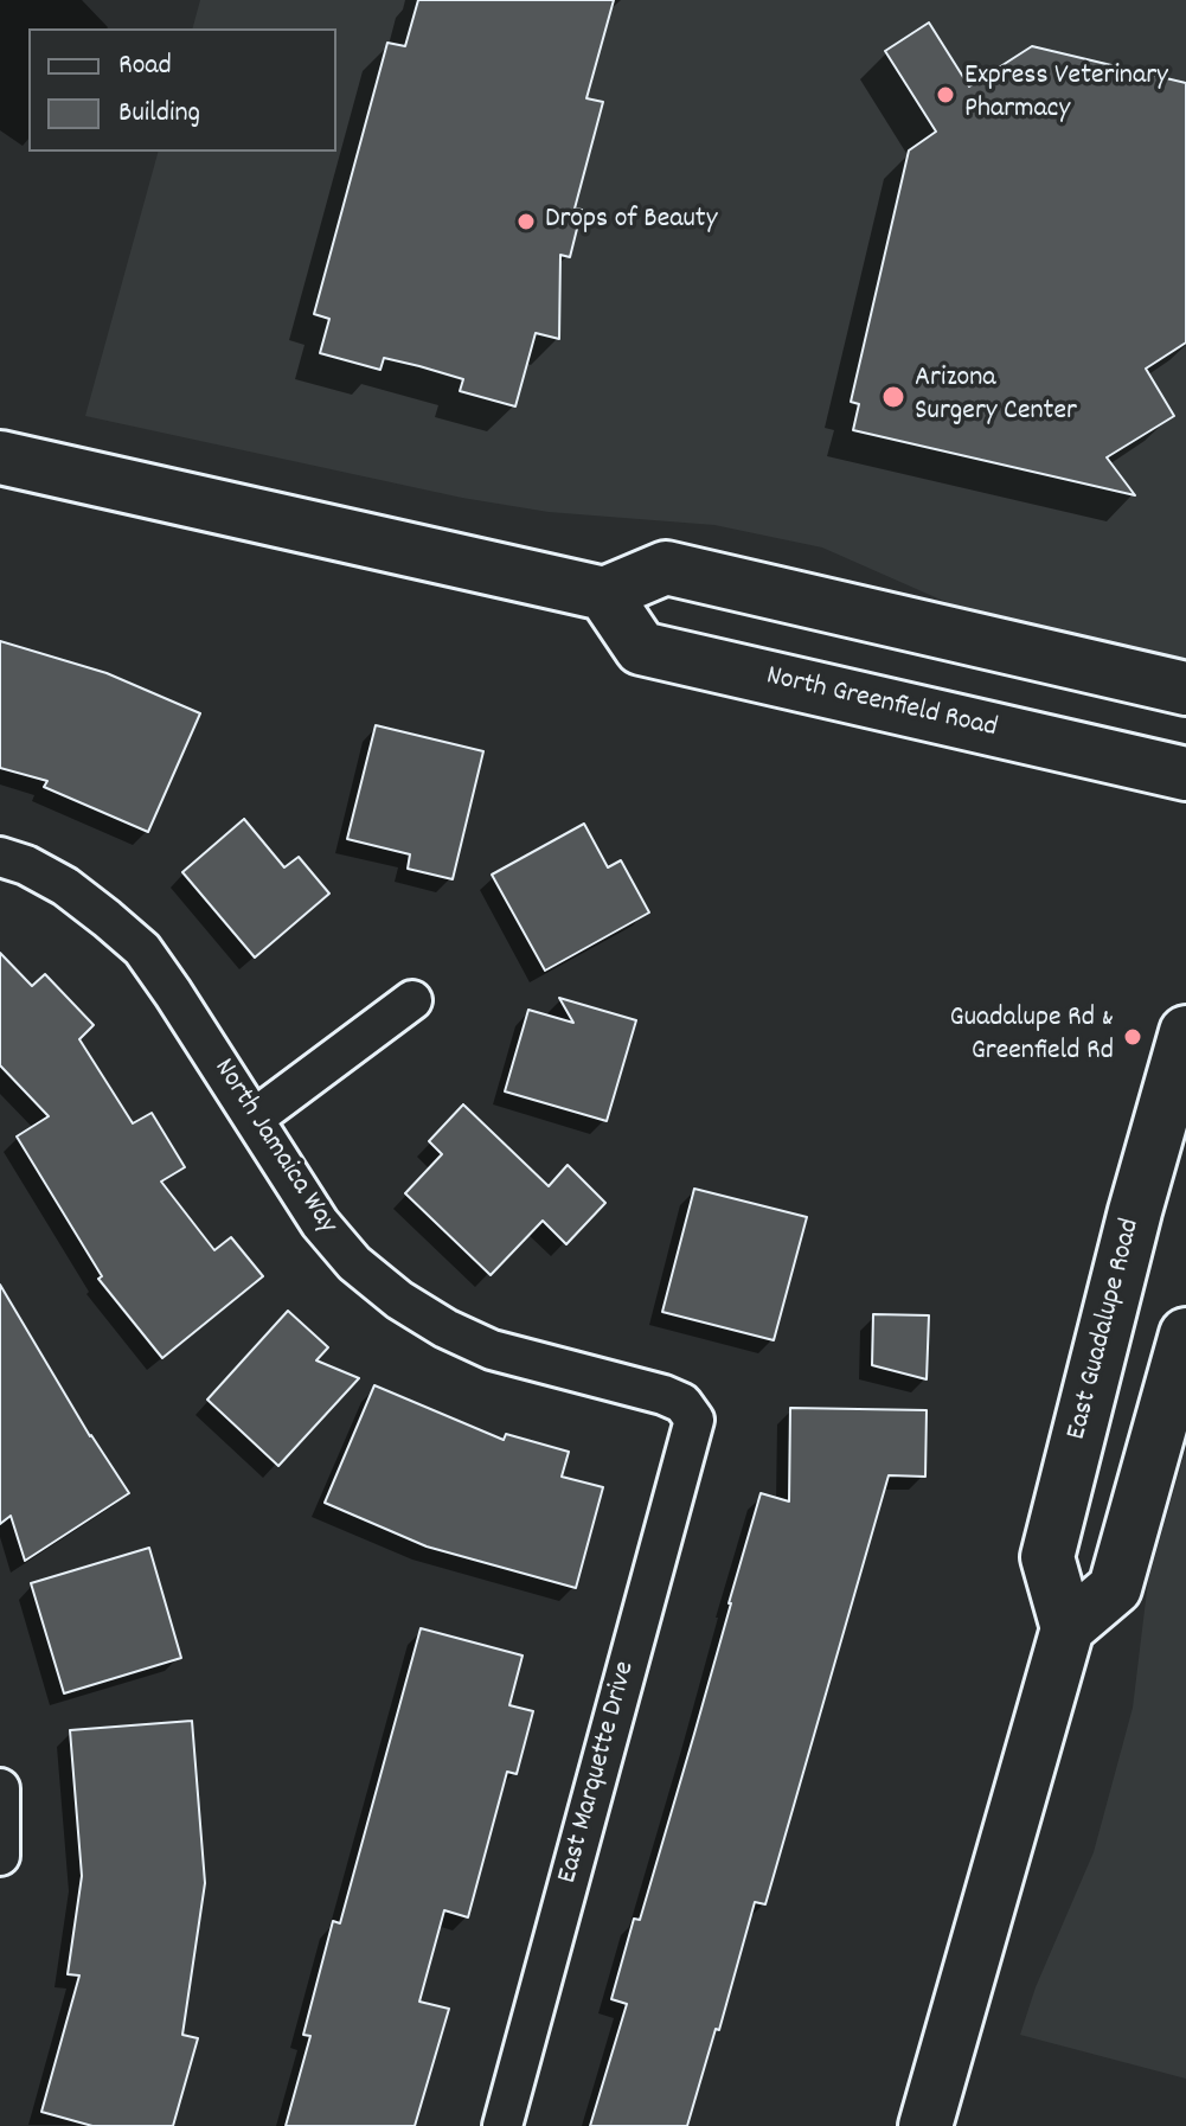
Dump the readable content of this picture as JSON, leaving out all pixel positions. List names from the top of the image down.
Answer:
{
  "streets": {
    "main road": ["North Greenfield Road", "East Guadalupe Road"],
    "street": ["North Jamaica Way", "East Marquette Drive"]
  },
  "crossings": [
    ["North Jamaica Way", "East Marquette Drive"]
  ],
  "places": [
    "Express Veterinary Pharmacy",
    "Drops of Beauty",
    "Arizona Surgery Center",
    "Guadalupe Rd & Greenfield Rd"
  ],
  "legend": ["Road", "Building"]
}
